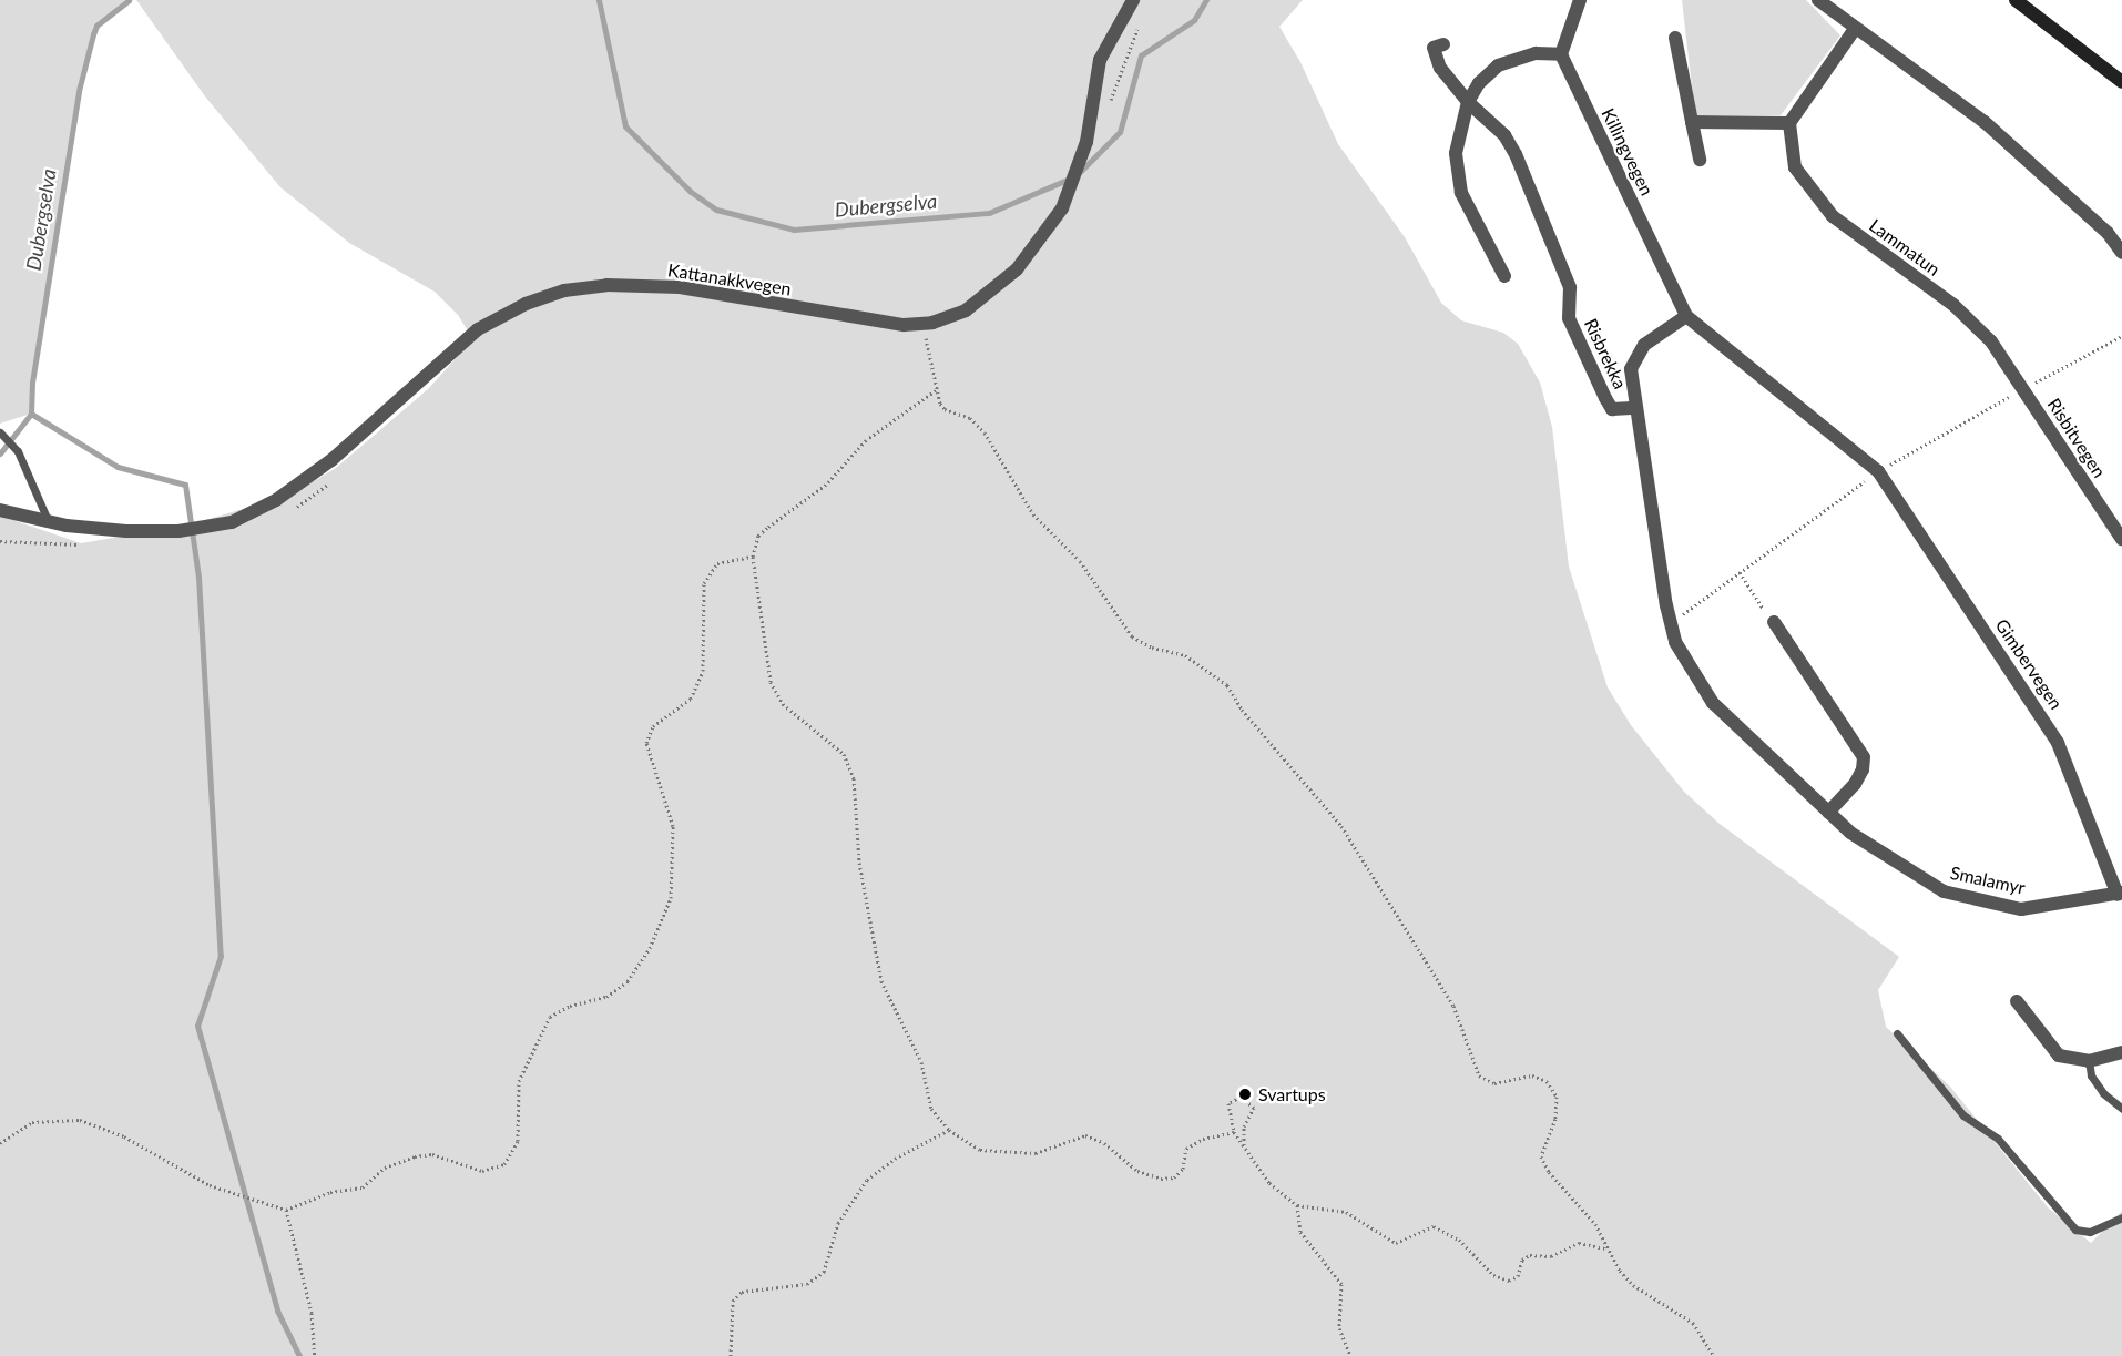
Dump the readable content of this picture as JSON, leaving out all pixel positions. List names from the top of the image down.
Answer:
{
  "streets": {
    "street": [
      "Killingvegen",
      "Lammatun",
      "Kattanakkvegen",
      "Risbrekka",
      "Risbitvegen",
      "Gimbervegen",
      "Smalamyr"
    ]
  },
  "crossings": [
    ["Killingvegen", "Gimbervegen"],
    ["Lammatun", "Risbitvegen"],
    ["Risbrekka", "Smalamyr"],
    ["Gimbervegen", "Smalamyr"]
  ],
  "water": ["Dubergselva"],
  "places": ["Svartups"]
}
